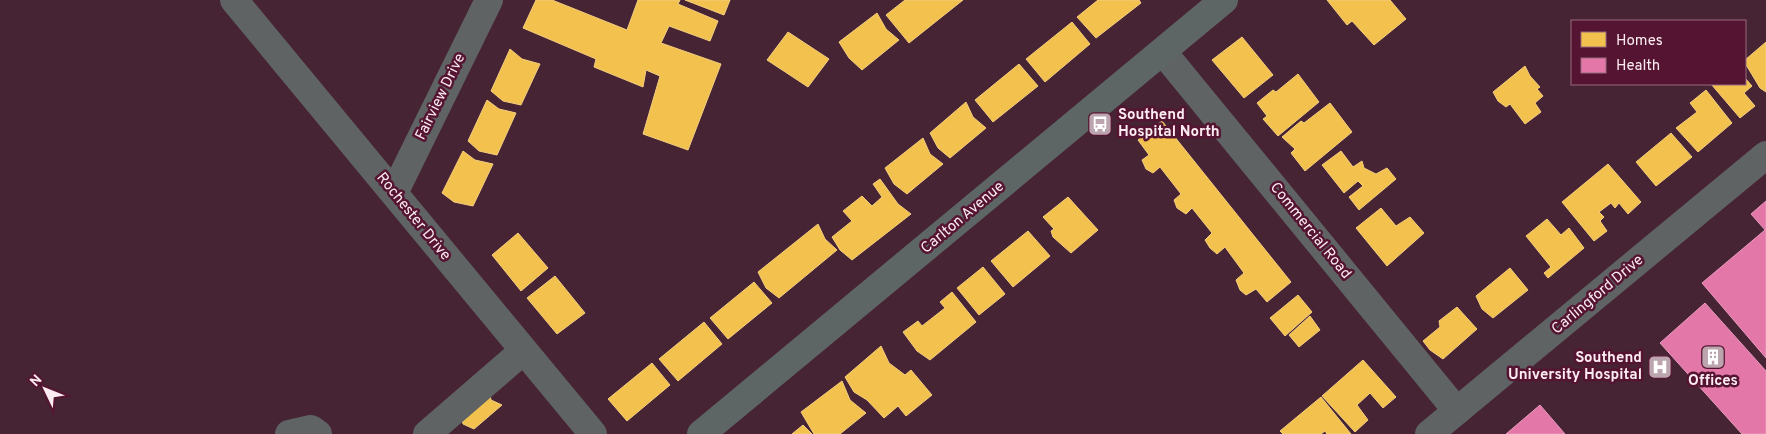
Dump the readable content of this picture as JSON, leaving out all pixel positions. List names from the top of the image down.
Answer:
{
  "streets": {
    "street": [
      "Fairview Drive",
      "Rochester Drive",
      "Carlton Avenue",
      "Commercial Road",
      "Carlingford Drive"
    ]
  },
  "crossings": [
    ["Fairview Drive", "Rochester Drive"],
    ["Carlton Avenue", "Commercial Road"],
    ["Commercial Road", "Carlingford Drive"]
  ],
  "places": {
    "bus stop": ["Southend Hospital North"],
    "building": ["Offices"],
    "hospital": ["Southend University Hospital"]
  },
  "legend": ["Homes", "Health"],
  "north": "top left"
}
